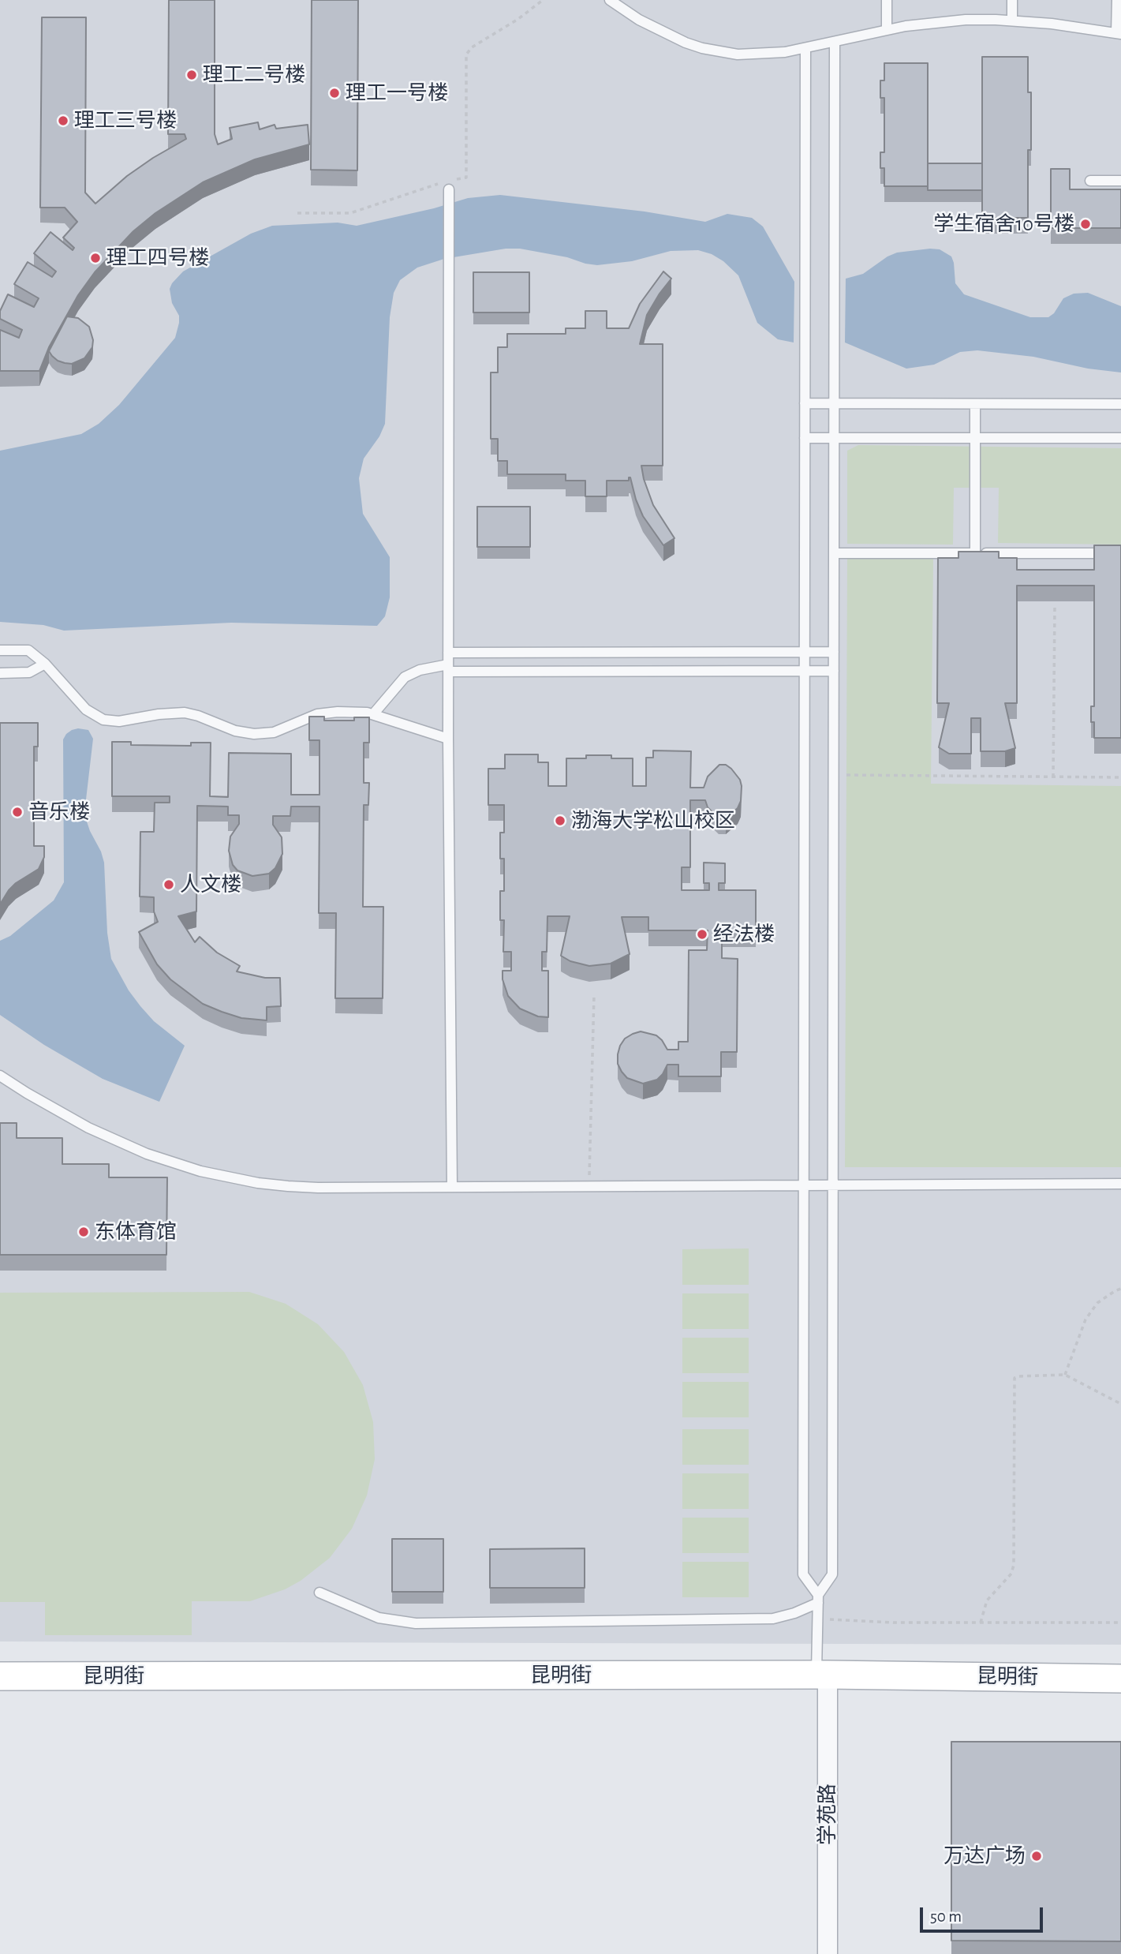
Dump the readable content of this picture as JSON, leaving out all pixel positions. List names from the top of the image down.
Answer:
{
  "streets": {
    "street": ["昆明街", "学苑路"]
  },
  "crossings": [
    ["昆明街", "学苑路"]
  ],
  "places": [
    "理工二号楼",
    "理工一号楼",
    "理工三号楼",
    "学生宿舍10号楼",
    "理工四号楼",
    "音乐楼",
    "渤海大学松山校区",
    "人文楼",
    "经法楼",
    "东体育馆",
    "万达广场"
  ],
  "scale_bar": "50 m"
}
